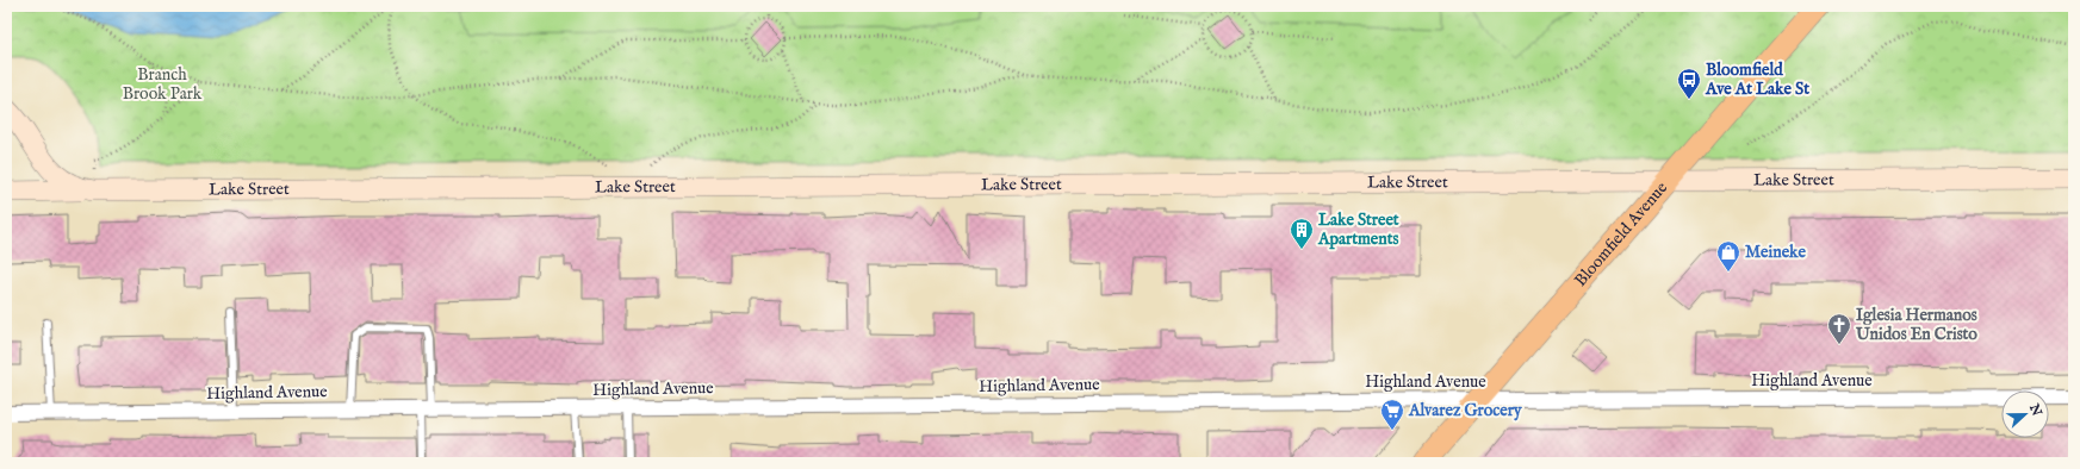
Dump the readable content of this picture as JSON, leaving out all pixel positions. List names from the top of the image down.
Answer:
{
  "streets": {
    "main road": ["Bloomfield Avenue"],
    "street": ["Lake Street", "Highland Avenue"]
  },
  "crossings": [
    ["Lake Street", "Bloomfield Avenue"],
    ["Bloomfield Avenue", "Highland Avenue"]
  ],
  "parks": ["Branch Brook Park"],
  "places": {
    "bus stop": ["Bloomfield Ave At Lake St"],
    "building": ["Lake Street Apartments"],
    "shop": ["Meineke"],
    "church": ["Iglesia Hermanos Unidos En Cristo"],
    "supermarket": ["Alvarez Grocery"]
  },
  "north": "right"
}
